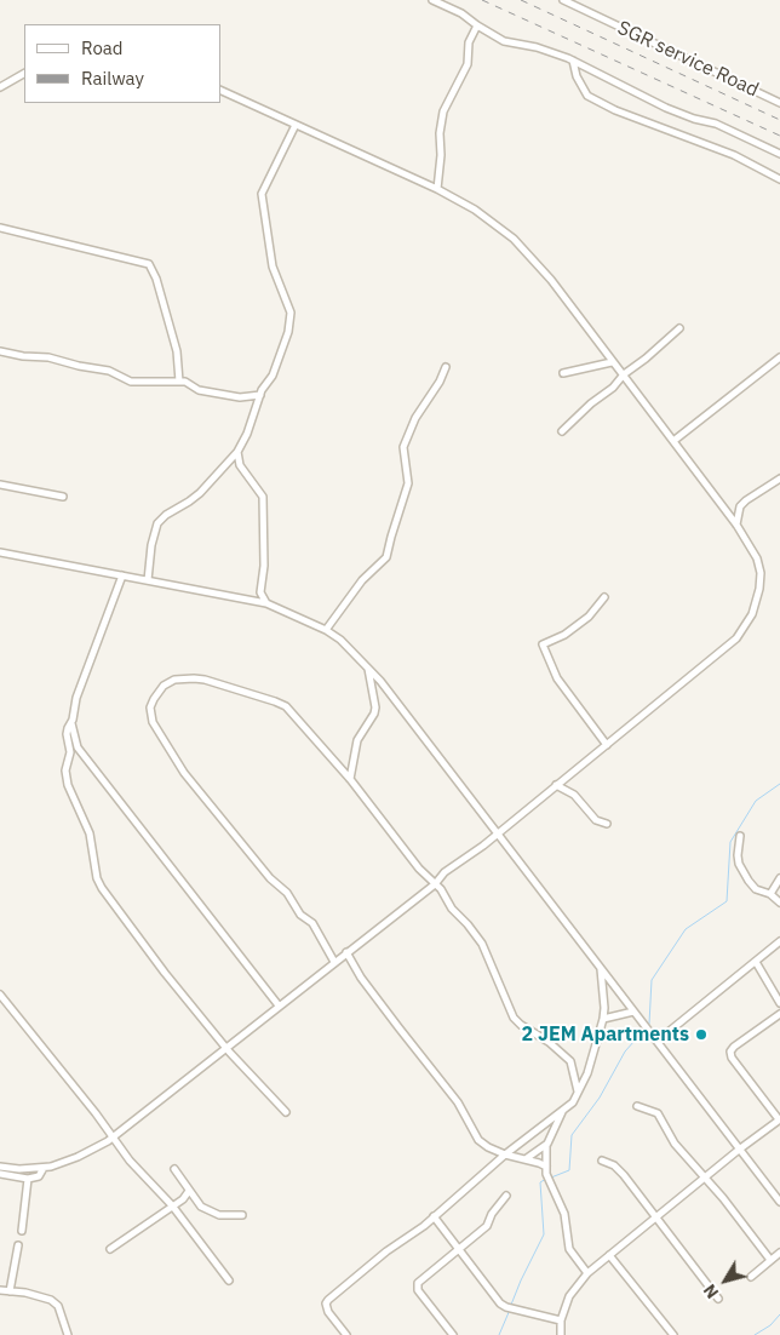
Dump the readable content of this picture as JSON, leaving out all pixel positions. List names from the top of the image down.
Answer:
{
  "streets": {
    "street": ["SGR service Road"]
  },
  "places": ["2 JEM Apartments"],
  "legend": ["Road", "Railway"],
  "north": "bottom left"
}
